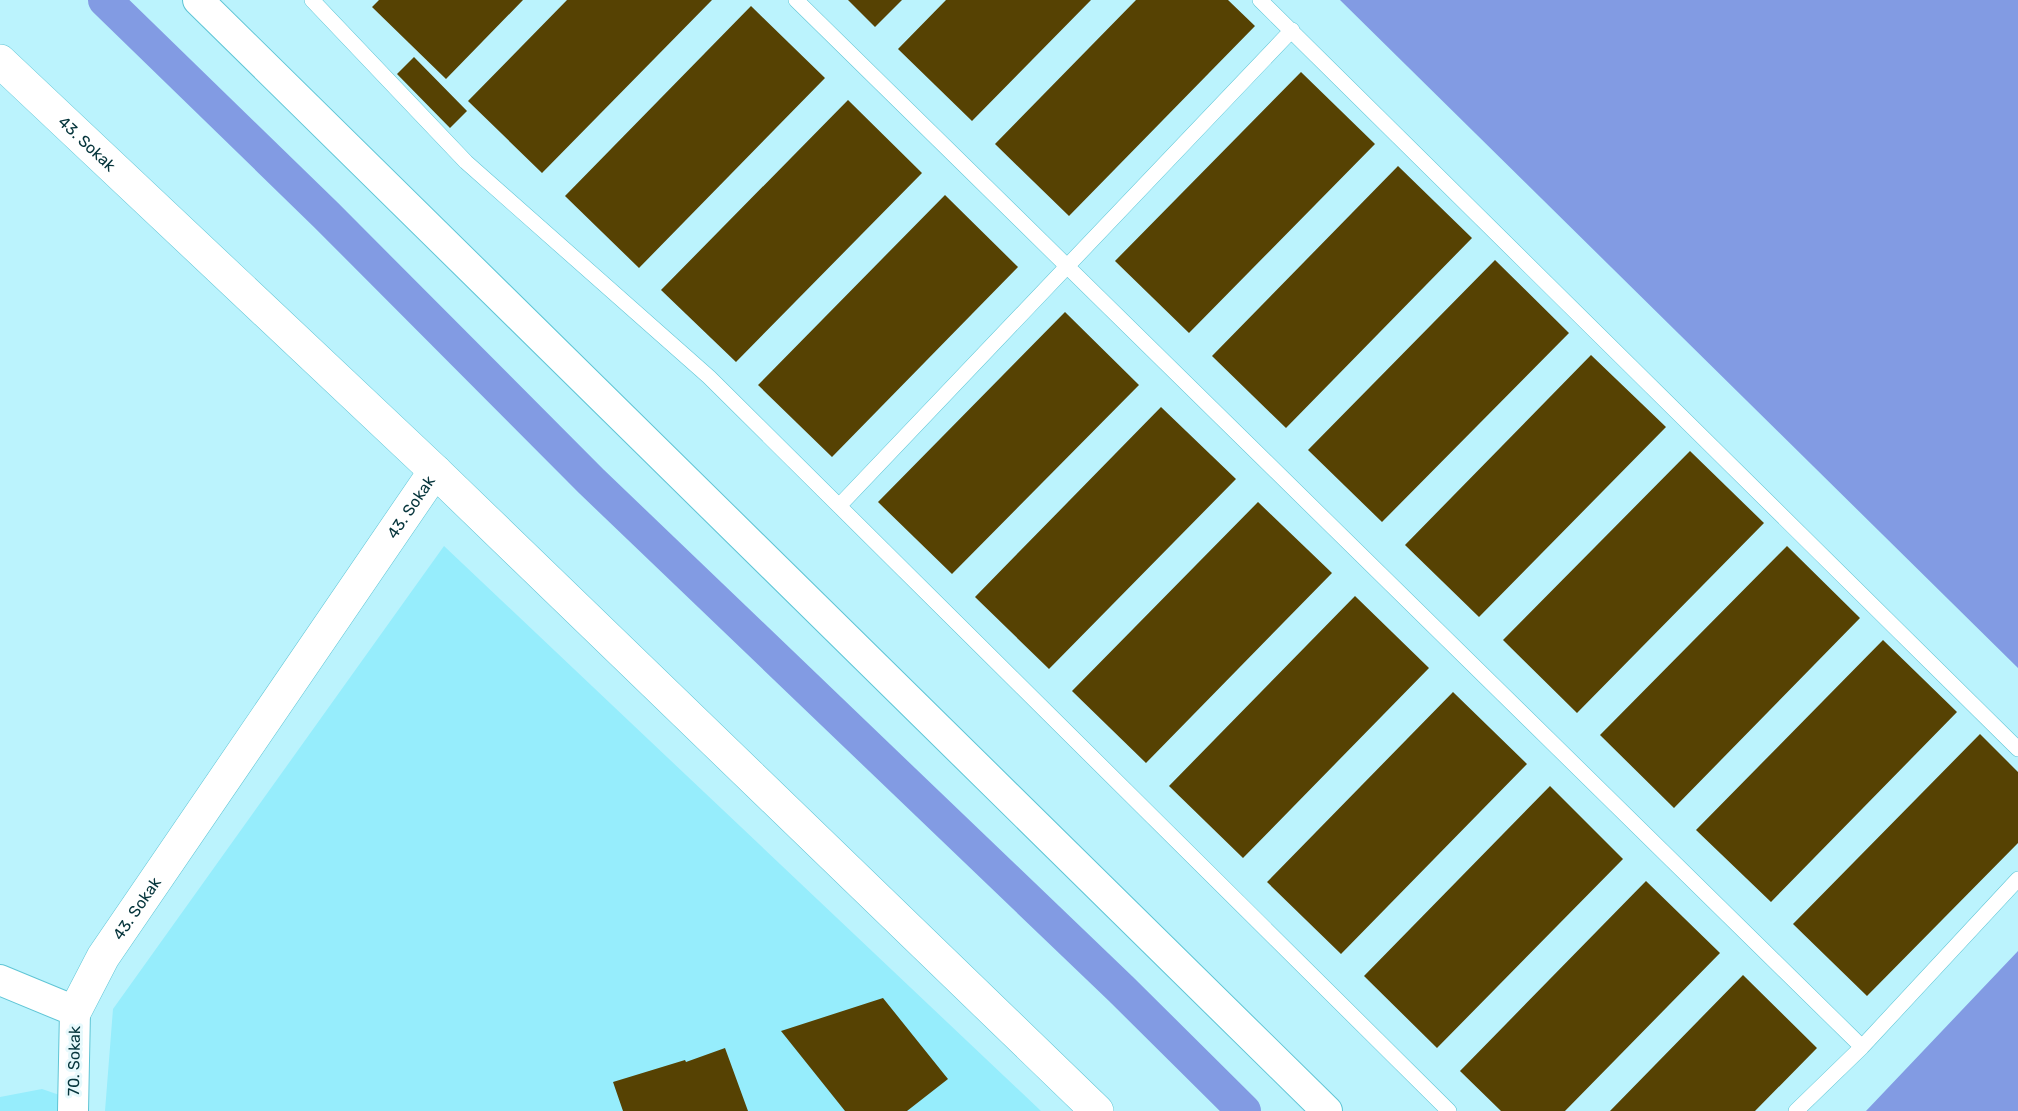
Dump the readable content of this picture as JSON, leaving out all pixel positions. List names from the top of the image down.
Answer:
{
  "streets": {
    "street": ["43. Sokak", "70. Sokak"]
  },
  "crossings": [
    ["43. Sokak", "70. Sokak"]
  ]
}
